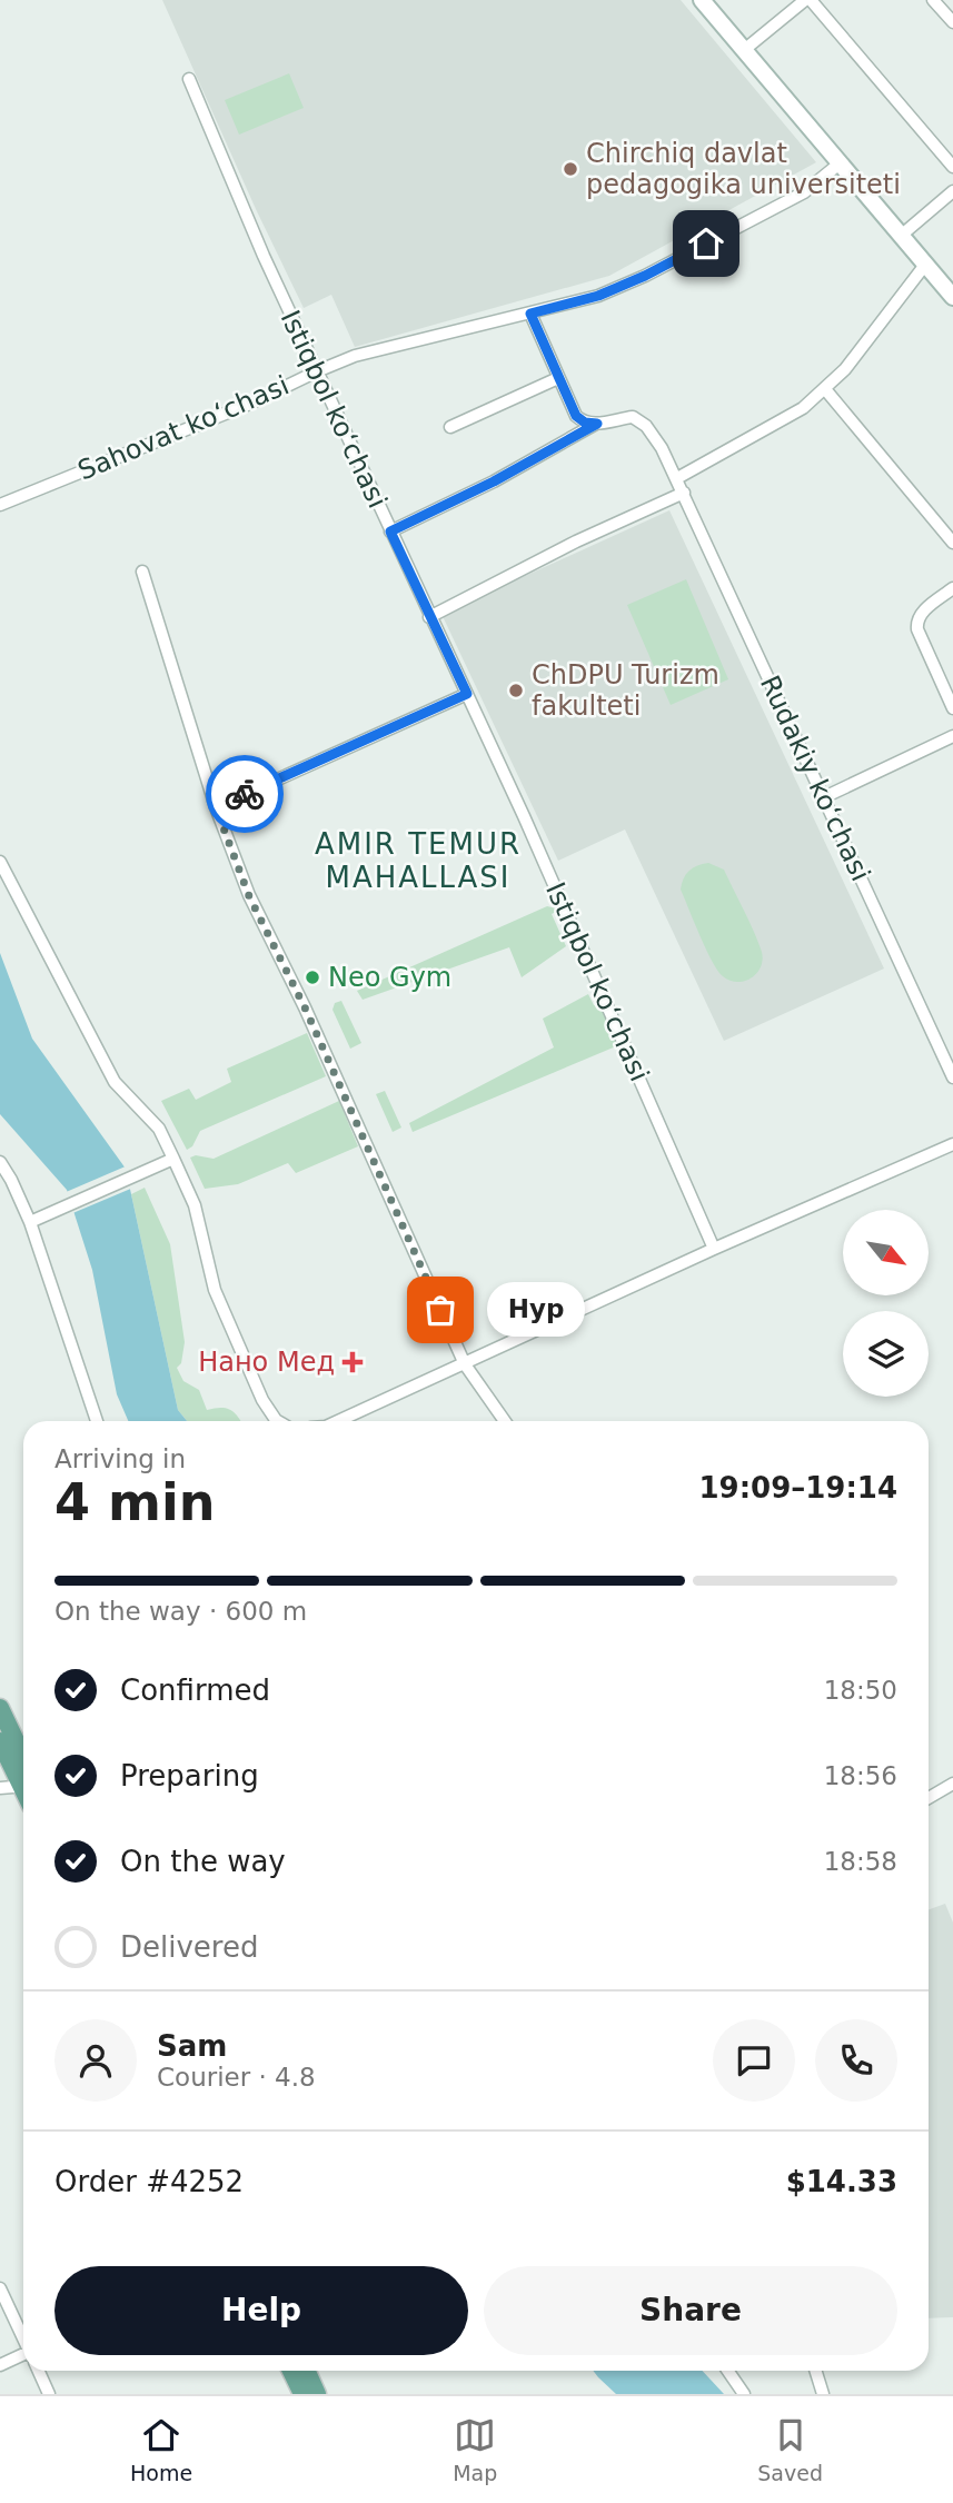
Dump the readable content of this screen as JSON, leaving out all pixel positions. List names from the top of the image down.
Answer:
{
  "streets": {
    "street": ["Istiqbol ko‘chasi", "Sahovat ko‘chasi", "Rudakiy ko‘chasi"]
  },
  "crossings": [
    ["Istiqbol ko‘chasi", "Sahovat ko‘chasi"]
  ],
  "districts": ["AMIR TEMUR MAHALLASI"],
  "places": {
    "other": [
      "Chirchiq davlat pedagogika universiteti",
      "ChDPU Turizm fakulteti",
      "Neo Gym",
      "Нур"
    ],
    "health": ["Нано Мед"]
  },
  "north": "bottom right",
  "page": {
    "bubble": "Нур",
    "heading": ["4 min", "Arriving in", "19:09–19:14"],
    "panel": [
      "Sam",
      "Courier · 4.8",
      "Order #4252",
      "$14.33"
    ],
    "bar": "On the way · 600 m",
    "list": [
      ["Confirmed", "18:50"],
      ["Preparing", "18:56"],
      ["On the way", "18:58"],
      "Delivered"
    ],
    "buttons": ["Help", "Share"],
    "tabs": ["Home", "Map", "Saved"]
  }
}
